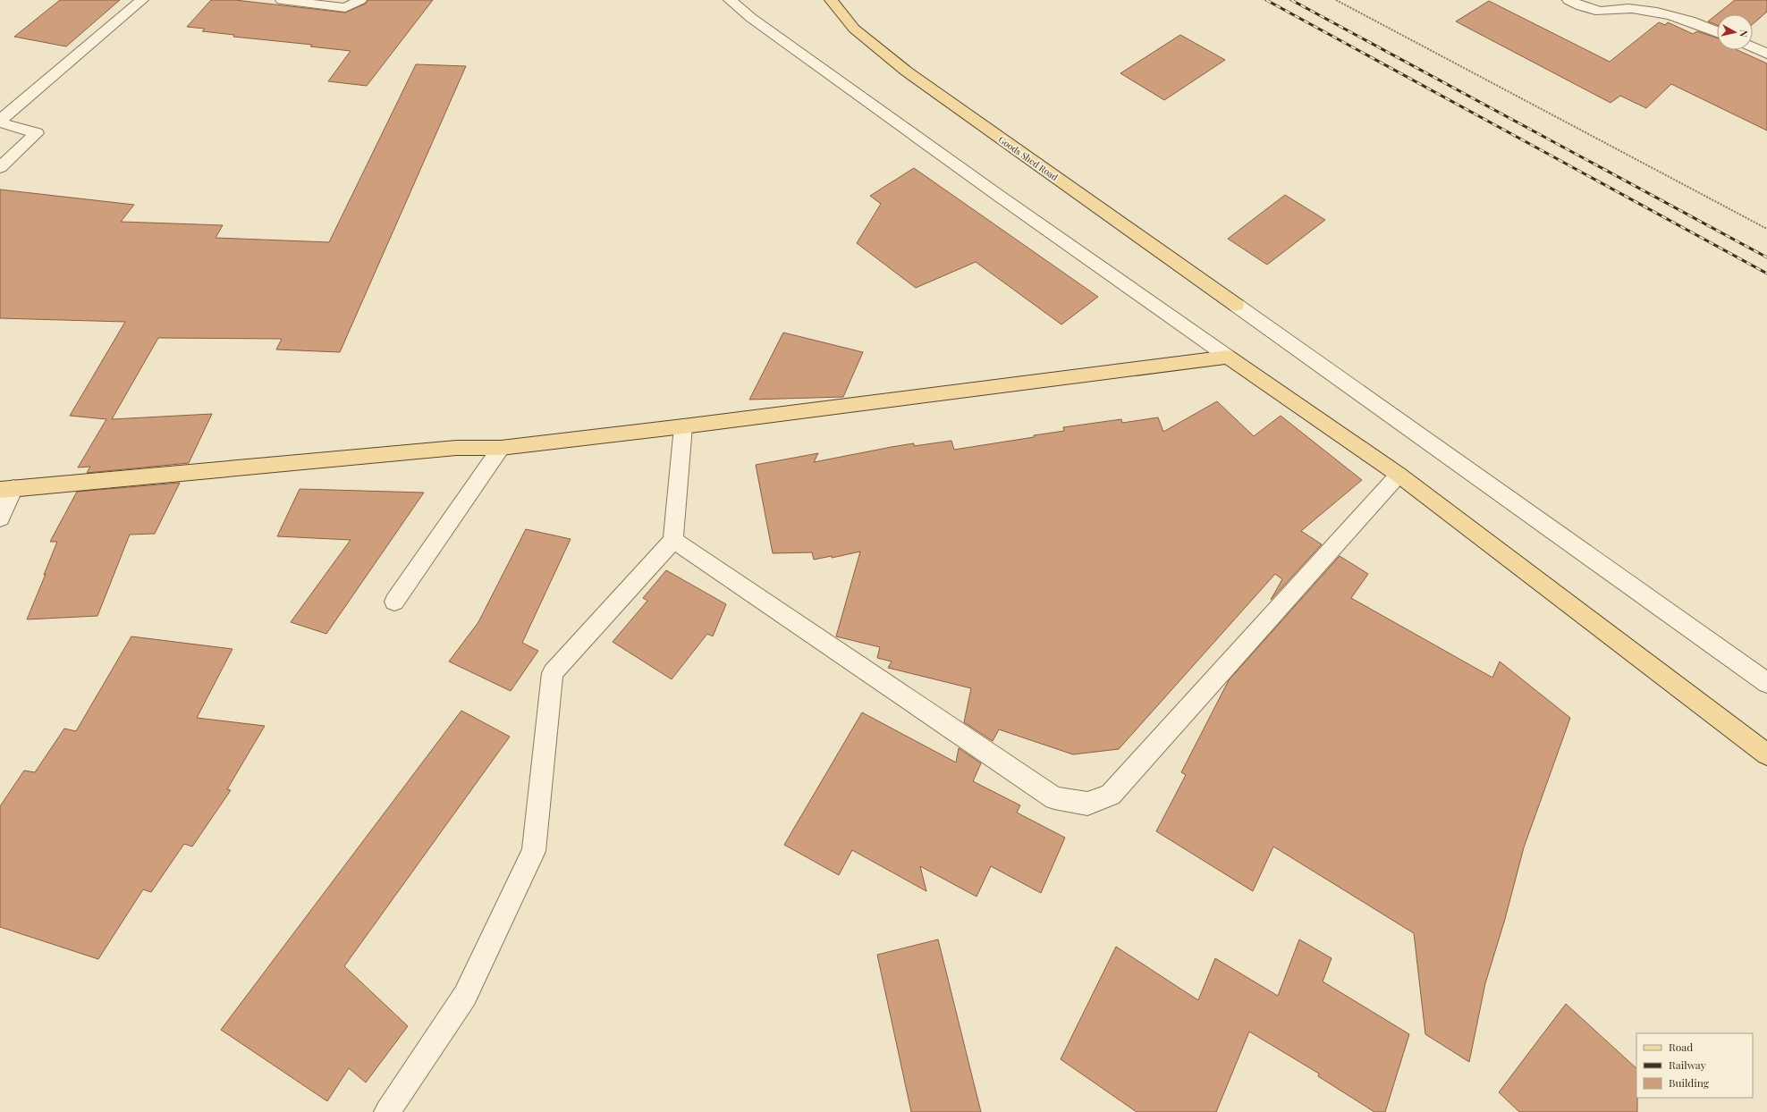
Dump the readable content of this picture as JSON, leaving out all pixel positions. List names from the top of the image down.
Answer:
{
  "streets": {
    "main road": ["Goods Shed Road"]
  },
  "legend": ["Road", "Railway", "Building"],
  "north": "right"
}
